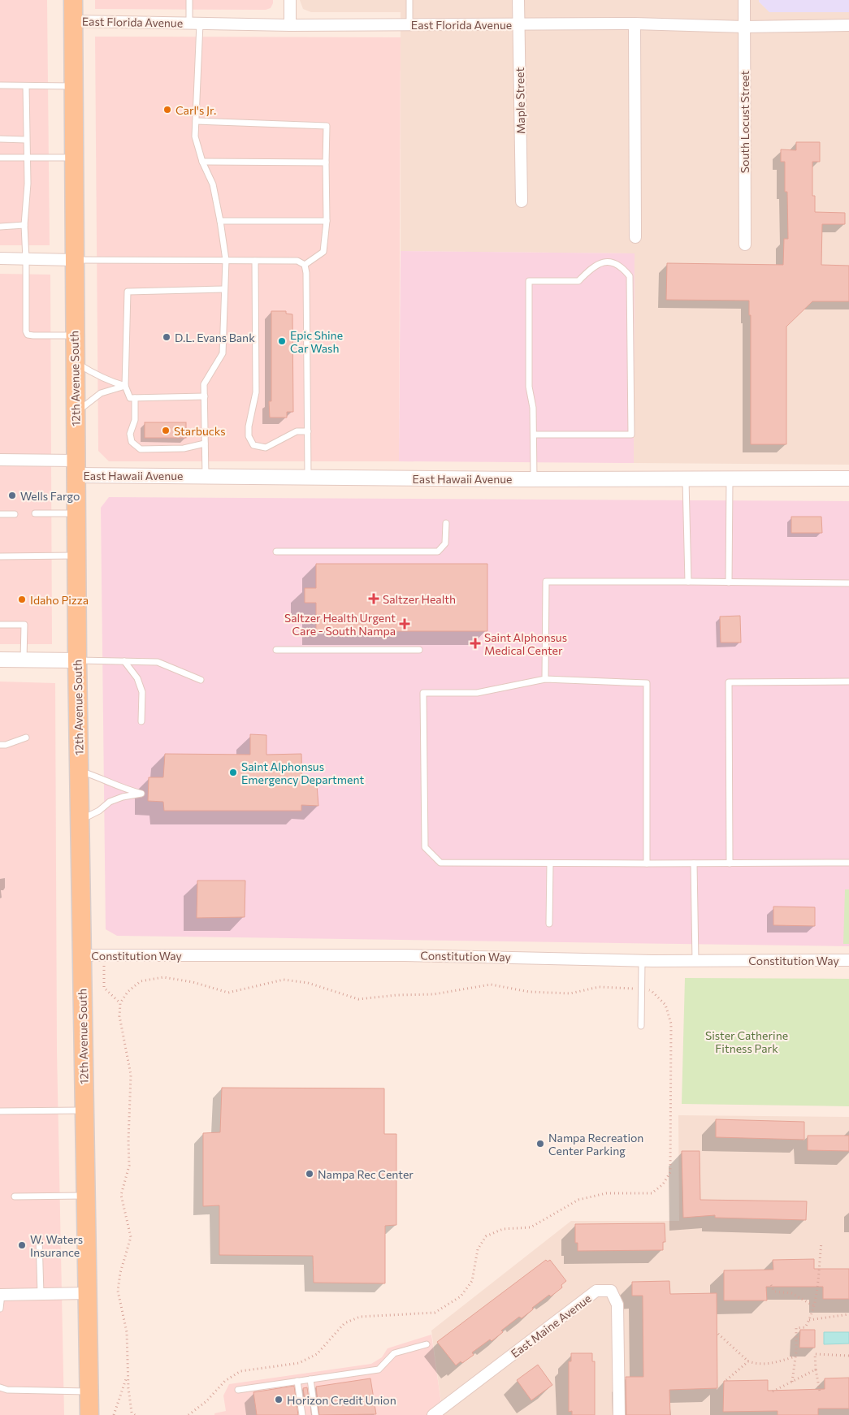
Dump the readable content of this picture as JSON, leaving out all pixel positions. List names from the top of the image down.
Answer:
{
  "streets": {
    "main road": ["12th Avenue South"],
    "street": [
      "East Florida Avenue",
      "Maple Street",
      "South Locust Street",
      "East Hawaii Avenue",
      "Constitution Way",
      "East Maine Avenue"
    ]
  },
  "crossings": [
    ["East Florida Avenue", "Maple Street"],
    ["East Florida Avenue", "South Locust Street"],
    ["East Florida Avenue", "12th Avenue South"],
    ["12th Avenue South", "East Hawaii Avenue"],
    ["12th Avenue South", "Constitution Way"]
  ],
  "parks": ["Sister Catherine Fitness Park"],
  "places": {
    "other": [
      "Carl's Jr.",
      "D.L. Evans Bank",
      "Epic Shine Car Wash",
      "Starbucks",
      "Wells Fargo",
      "Idaho Pizza",
      "Saint Alphonsus Emergency Department",
      "Nampa Recreation Center Parking",
      "Nampa Rec Center",
      "W. Waters Insurance",
      "Horizon Credit Union"
    ],
    "health": ["Saltzer Health", "Saltzer Health Urgent Care - South Nampa", "Saint Alphonsus Medical Center"]
  }
}
